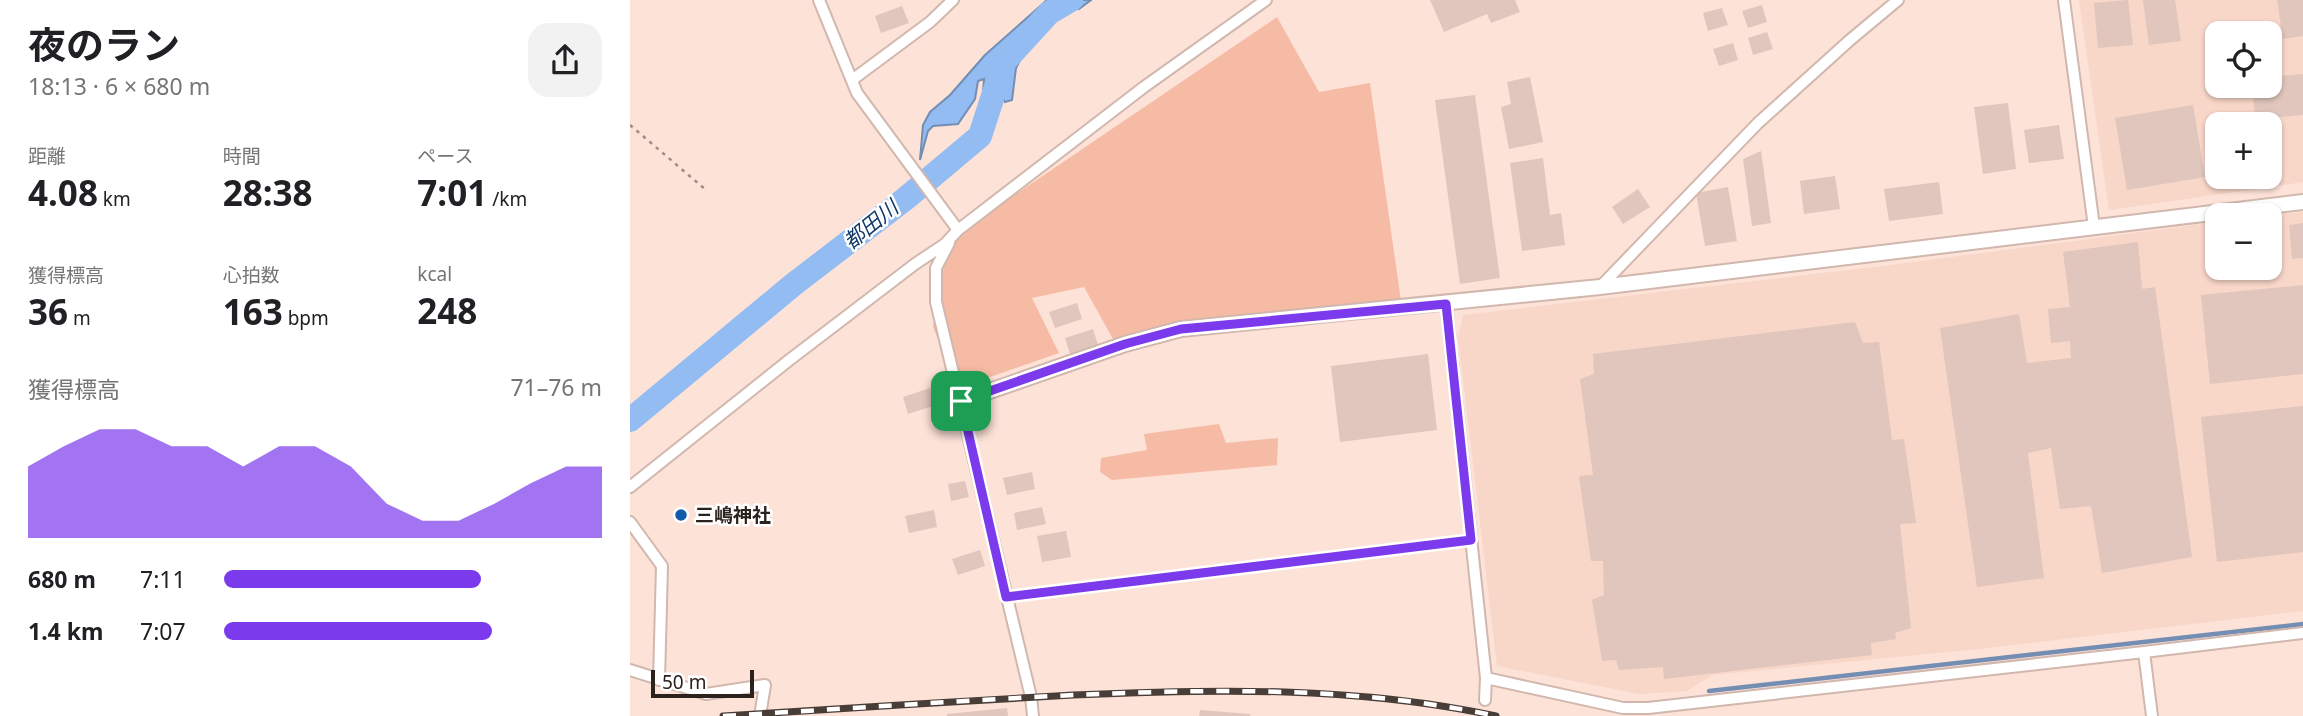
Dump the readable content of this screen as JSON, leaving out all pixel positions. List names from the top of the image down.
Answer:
{
  "water": ["都田川"],
  "places": ["三嶋神社"],
  "scale_bar": "50 m",
  "page": {
    "heading": ["夜のラン", "18:13 · 6 × 680 m"],
    "map_buttons": ["+", "−"],
    "stats": [
      ["距離", "4.08 km"],
      ["時間", "28:38"],
      ["ペース", "7:01 /km"],
      ["獲得標高", "36 m"],
      ["心拍数", "163 bpm"],
      ["kcal", "248"]
    ],
    "chart": ["獲得標高", "71–76 m"],
    "list": [
      {
        "name": "680 m",
        "note": "7:11"
      },
      {
        "name": "1.4 km",
        "note": "7:07"
      }
    ],
    "scale": "50 m"
  }
}
